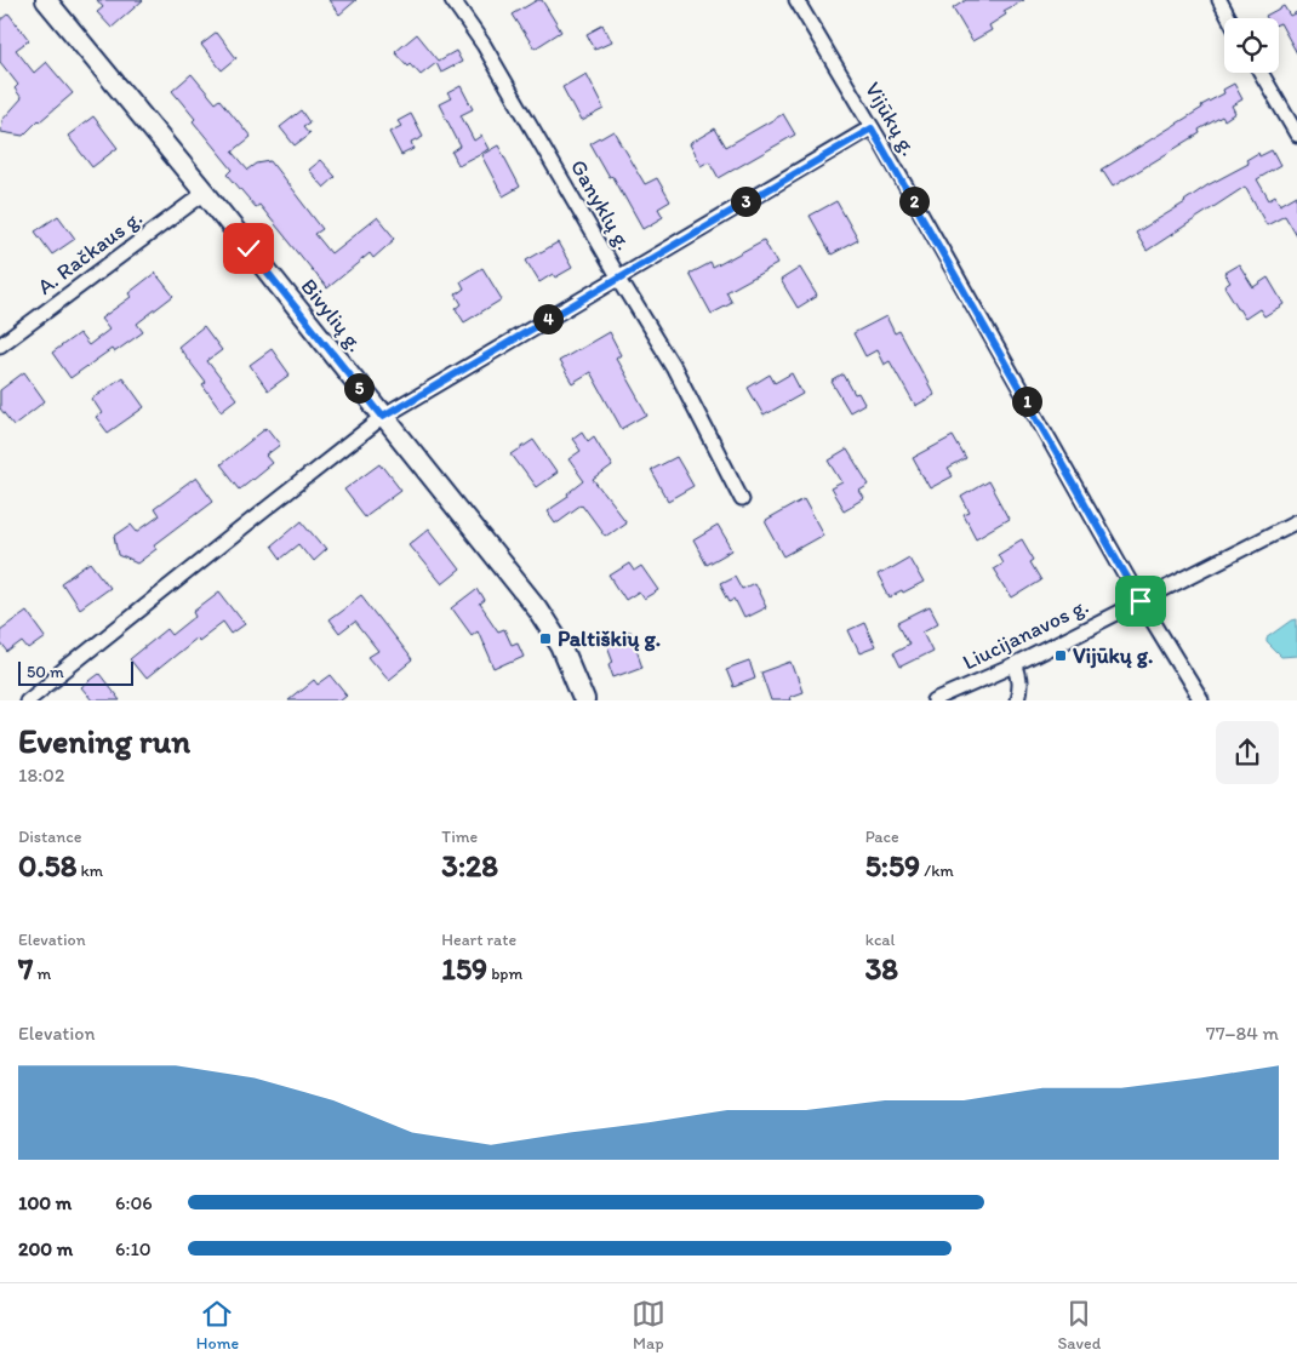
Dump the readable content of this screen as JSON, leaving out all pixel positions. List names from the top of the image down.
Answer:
{
  "streets": {
    "street": [
      "Vijūkų g.",
      "Ganyklų g.",
      "A. Račkaus g.",
      "Bivylių g.",
      "Liucijanavos g."
    ]
  },
  "crossings": [
    ["Vijūkų g.", "Liucijanavos g."],
    ["A. Račkaus g.", "Bivylių g."]
  ],
  "places": {
    "transit": ["Paltiškių g.", "Vijūkų g."]
  },
  "scale_bar": "50 m",
  "page": {
    "pins": [
      "2",
      "3",
      "4",
      "5",
      "1"
    ],
    "scale": "50 m",
    "heading": ["Evening run", "18:02"],
    "stats": [
      ["Distance", "0.58 km"],
      ["Time", "3:28"],
      ["Pace", "5:59 /km"],
      ["Elevation", "7 m"],
      ["Heart rate", "159 bpm"],
      ["kcal", "38"]
    ],
    "chart": ["Elevation", "77–84 m"],
    "list": [
      {
        "name": "100 m",
        "note": "6:06"
      },
      {
        "name": "200 m",
        "note": "6:10"
      }
    ],
    "tabs": ["Home", "Map", "Saved"]
  }
}
